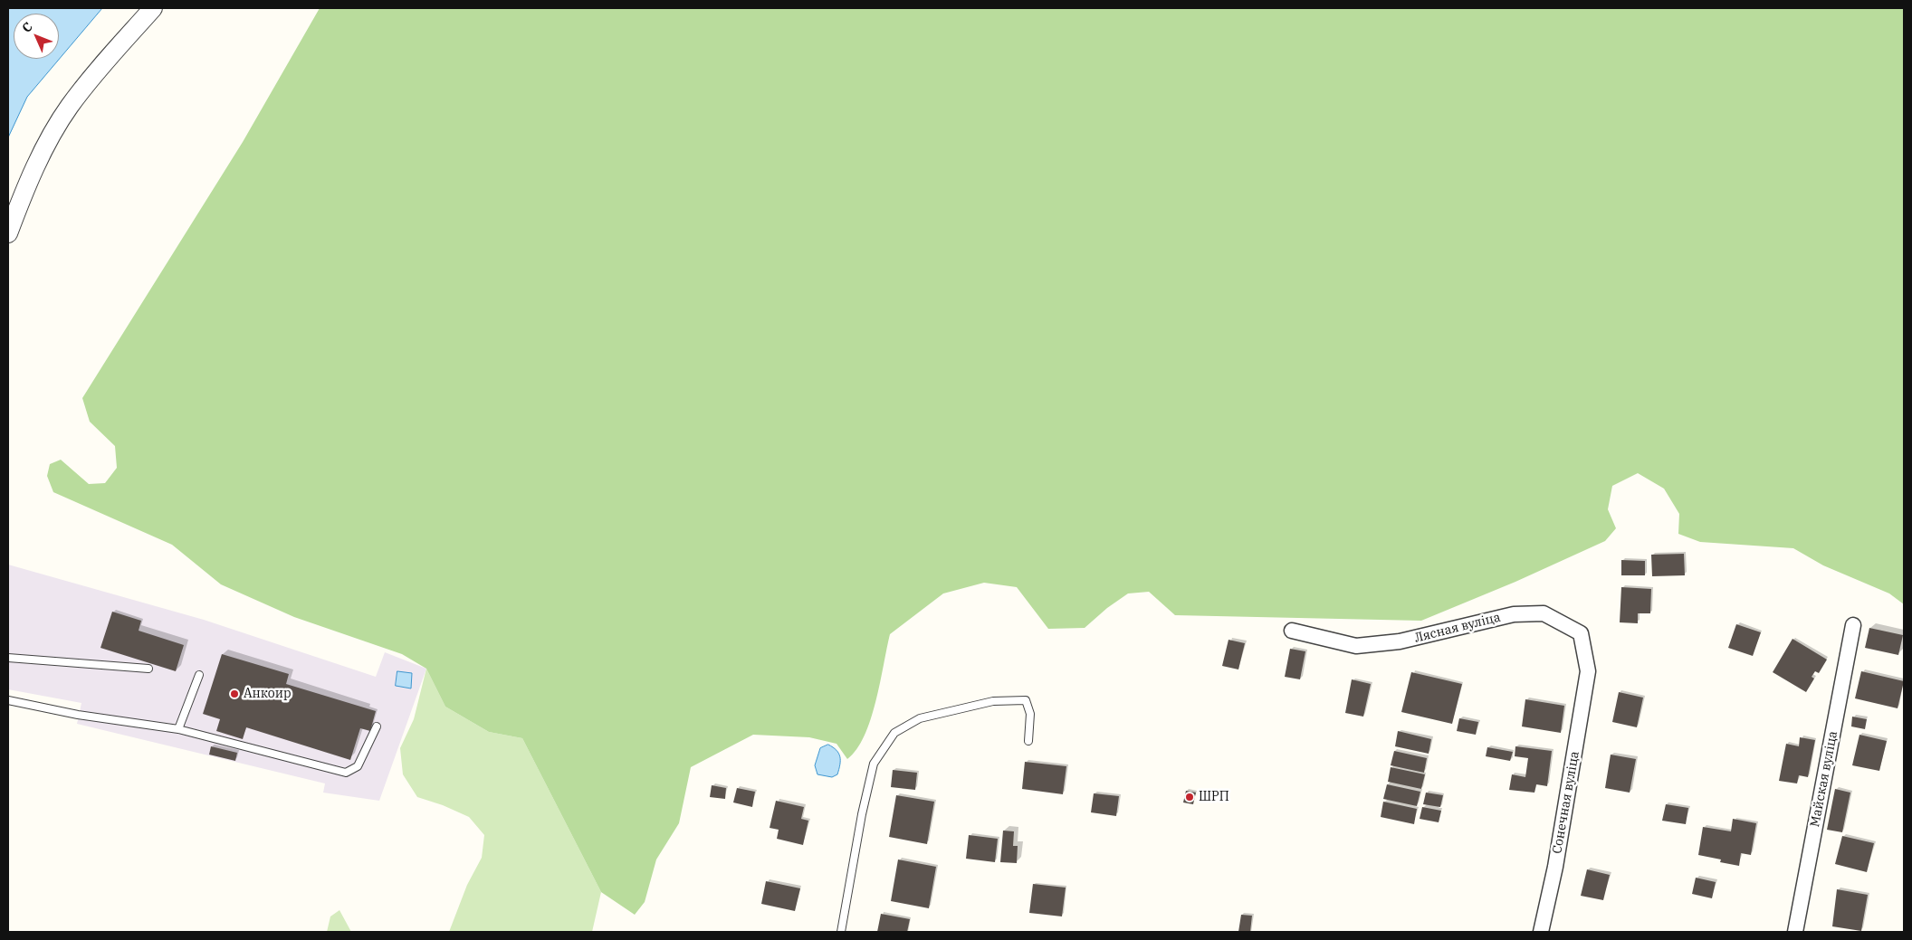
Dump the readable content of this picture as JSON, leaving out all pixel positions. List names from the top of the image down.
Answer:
{
  "streets": {
    "street": ["Лясная вуліца", "Майская вуліца", "Сонечная вуліца"]
  },
  "crossings": [
    ["Лясная вуліца", "Сонечная вуліца"]
  ],
  "places": ["Анкоир", "ШРП"],
  "north": "top left"
}
